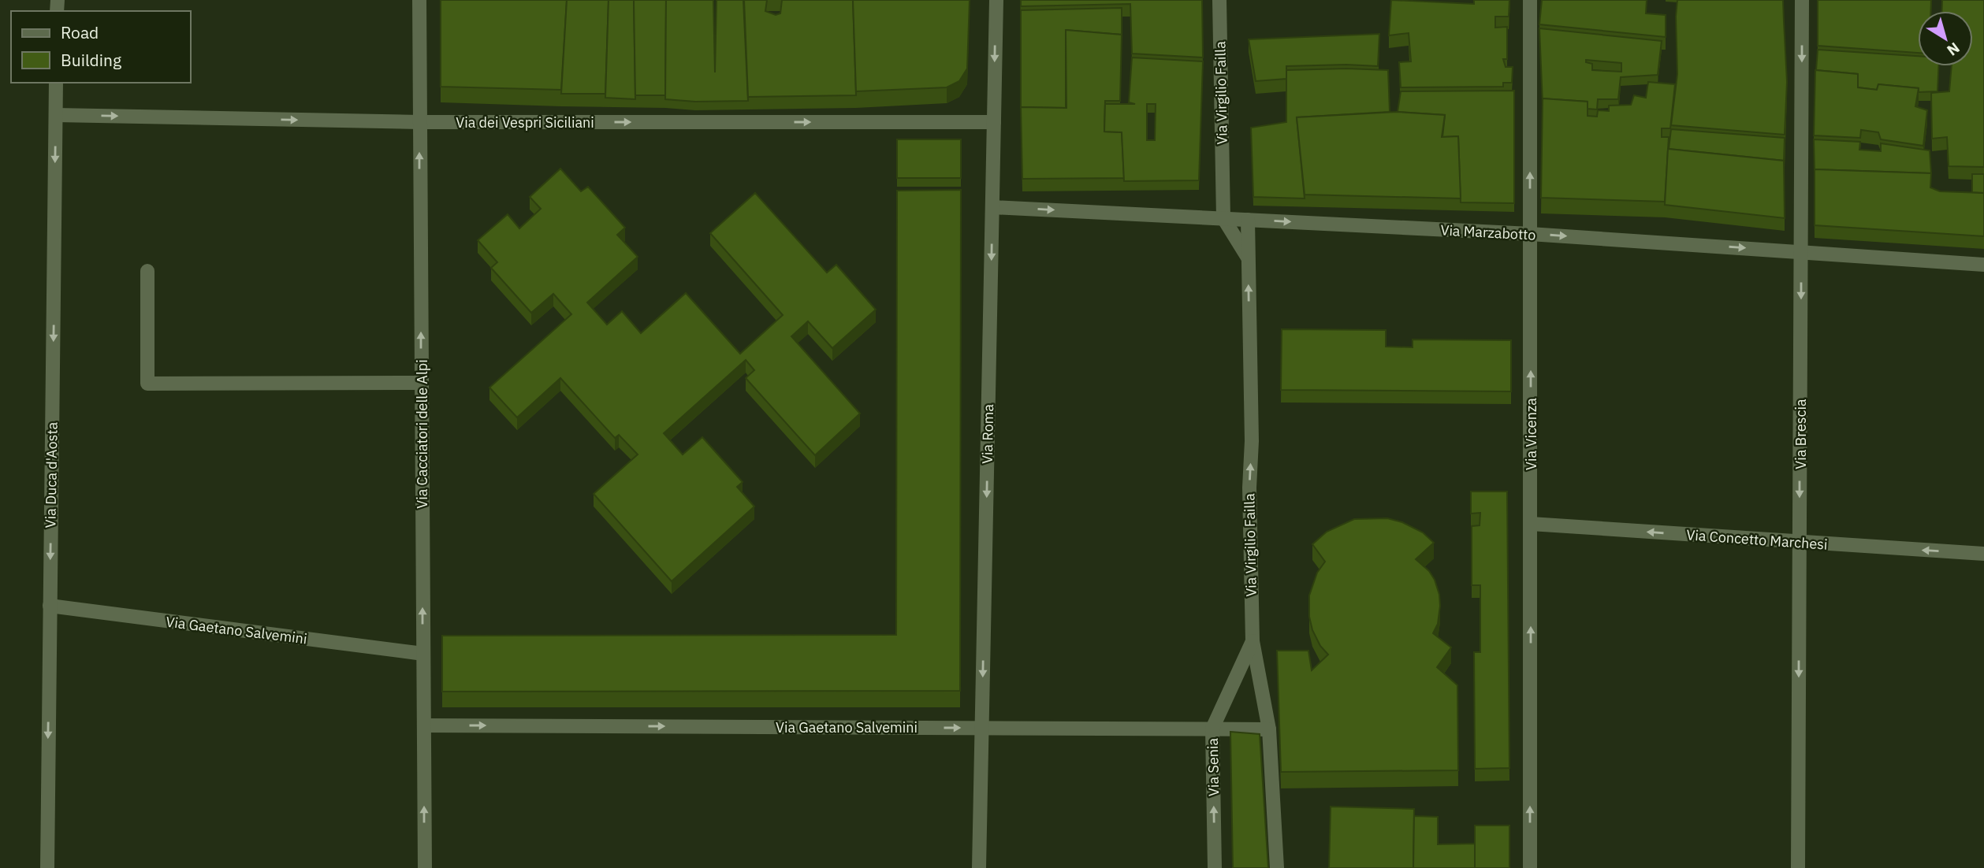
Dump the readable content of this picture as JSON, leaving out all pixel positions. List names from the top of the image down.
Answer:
{
  "streets": {
    "street": [
      "Via Virgilio Failla",
      "Via dei Vespri Siciliani",
      "Via Marzabotto",
      "Via Cacciatori delle Alpi",
      "Via Roma",
      "Via Vicenza",
      "Via Brescia",
      "Via Duca d'Aosta",
      "Via Concetto Marchesi",
      "Via Gaetano Salvemini",
      "Via Senia"
    ]
  },
  "crossings": [
    ["Via Virgilio Failla", "Via Marzabotto"],
    ["Via Virgilio Failla", "Via Gaetano Salvemini"],
    ["Via Virgilio Failla", "Via Senia"],
    ["Via dei Vespri Siciliani", "Via Cacciatori delle Alpi"],
    ["Via dei Vespri Siciliani", "Via Roma"],
    ["Via dei Vespri Siciliani", "Via Duca d'Aosta"],
    ["Via Marzabotto", "Via Roma"],
    ["Via Marzabotto", "Via Vicenza"],
    ["Via Marzabotto", "Via Brescia"],
    ["Via Cacciatori delle Alpi", "Via Gaetano Salvemini"],
    ["Via Roma", "Via Gaetano Salvemini"],
    ["Via Vicenza", "Via Concetto Marchesi"],
    ["Via Brescia", "Via Concetto Marchesi"],
    ["Via Duca d'Aosta", "Via Gaetano Salvemini"],
    ["Via Gaetano Salvemini", "Via Senia"]
  ],
  "one_way": [
    "Via Virgilio Failla",
    "Via dei Vespri Siciliani",
    "Via Marzabotto",
    "Via Cacciatori delle Alpi",
    "Via Roma",
    "Via Vicenza",
    "Via Brescia",
    "Via Duca d'Aosta",
    "Via Concetto Marchesi",
    "Via Gaetano Salvemini",
    "Via Senia"
  ],
  "legend": ["Road", "Building"],
  "north": "bottom right"
}
